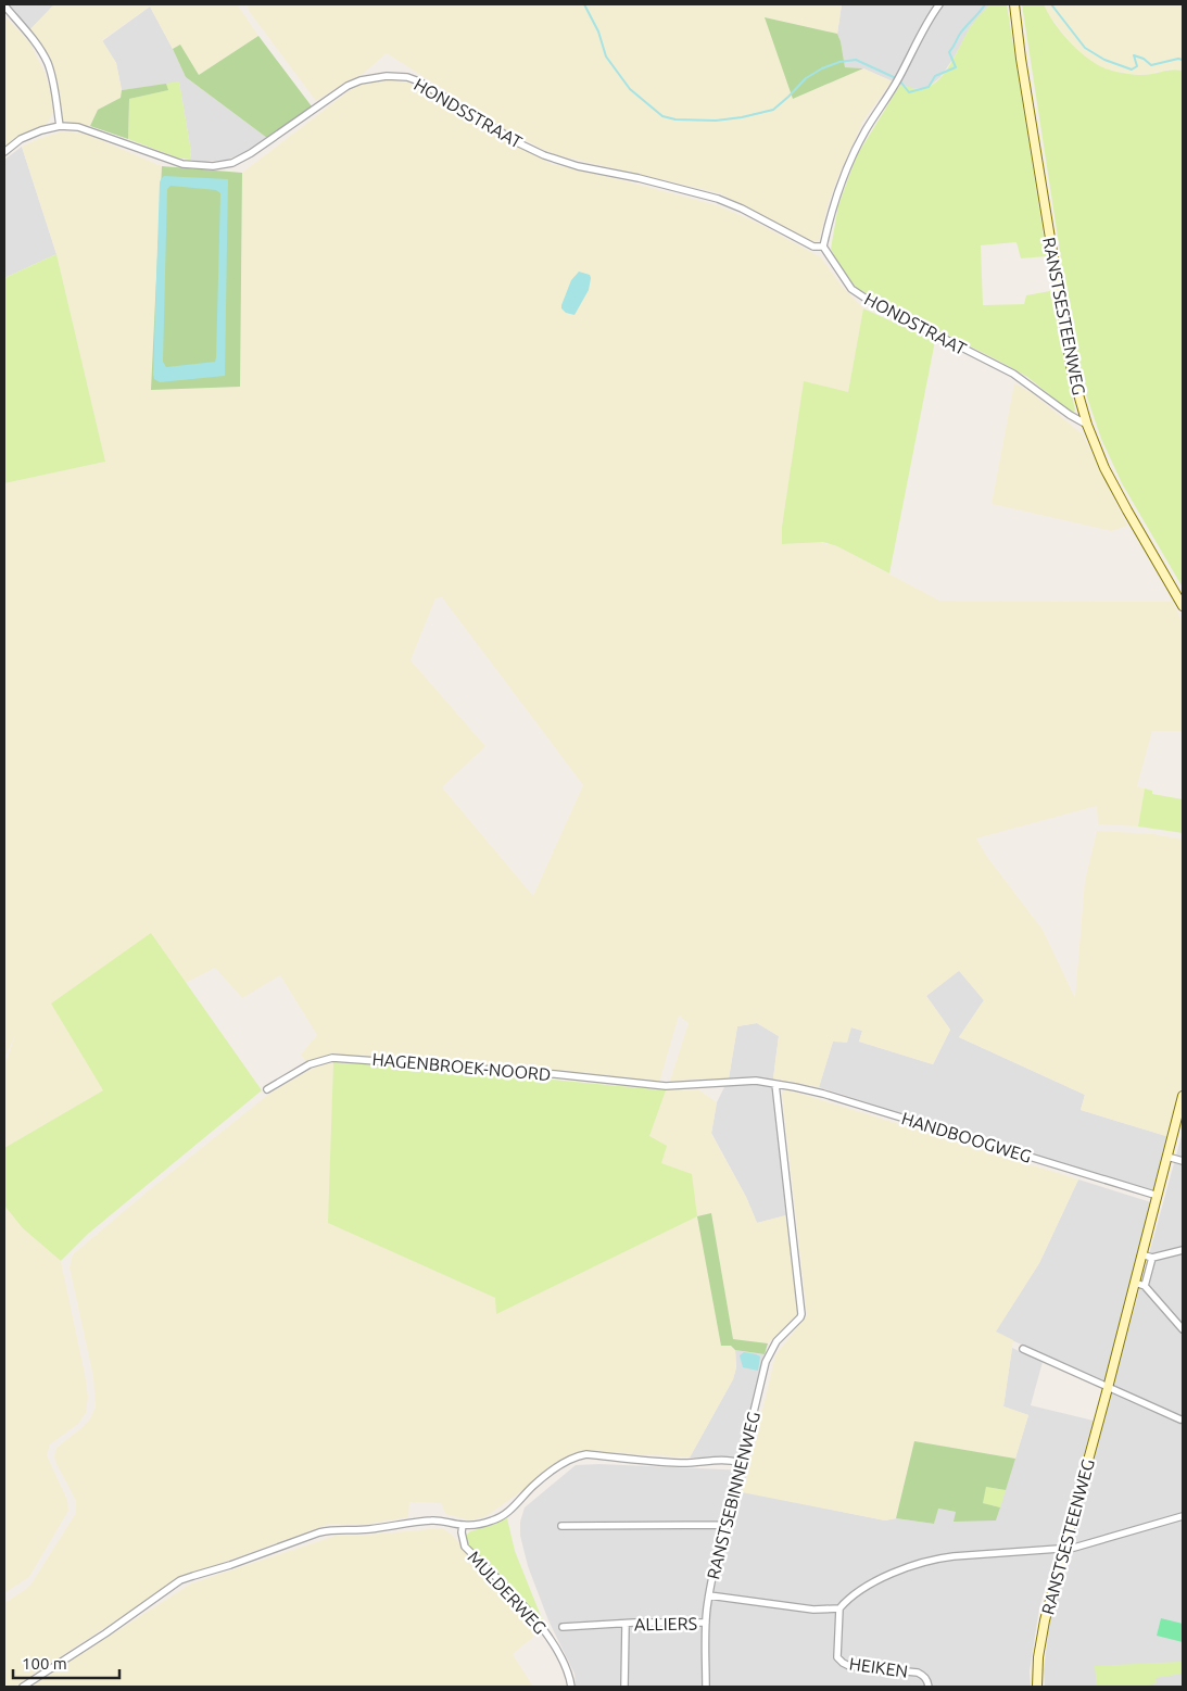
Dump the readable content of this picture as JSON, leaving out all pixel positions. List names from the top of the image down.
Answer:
{
  "streets": {
    "street": [
      "HONDSSTRAAT",
      "RANSTSESTEENWEG",
      "HONDSTRAAT",
      "HAGENBROEK-NOORD",
      "HANDBOOGWEG",
      "RANSTSEBINNENWEG",
      "MULDERWEG",
      "ALLIERS",
      "HEIKEN"
    ]
  },
  "crossings": [
    ["HONDSSTRAAT", "HONDSTRAAT"],
    ["RANSTSESTEENWEG", "HONDSTRAAT"],
    ["RANSTSESTEENWEG", "HANDBOOGWEG"],
    ["HAGENBROEK-NOORD", "HANDBOOGWEG"],
    ["HANDBOOGWEG", "RANSTSEBINNENWEG"],
    ["RANSTSEBINNENWEG", "ALLIERS"]
  ],
  "scale_bar": "100 m"
}
